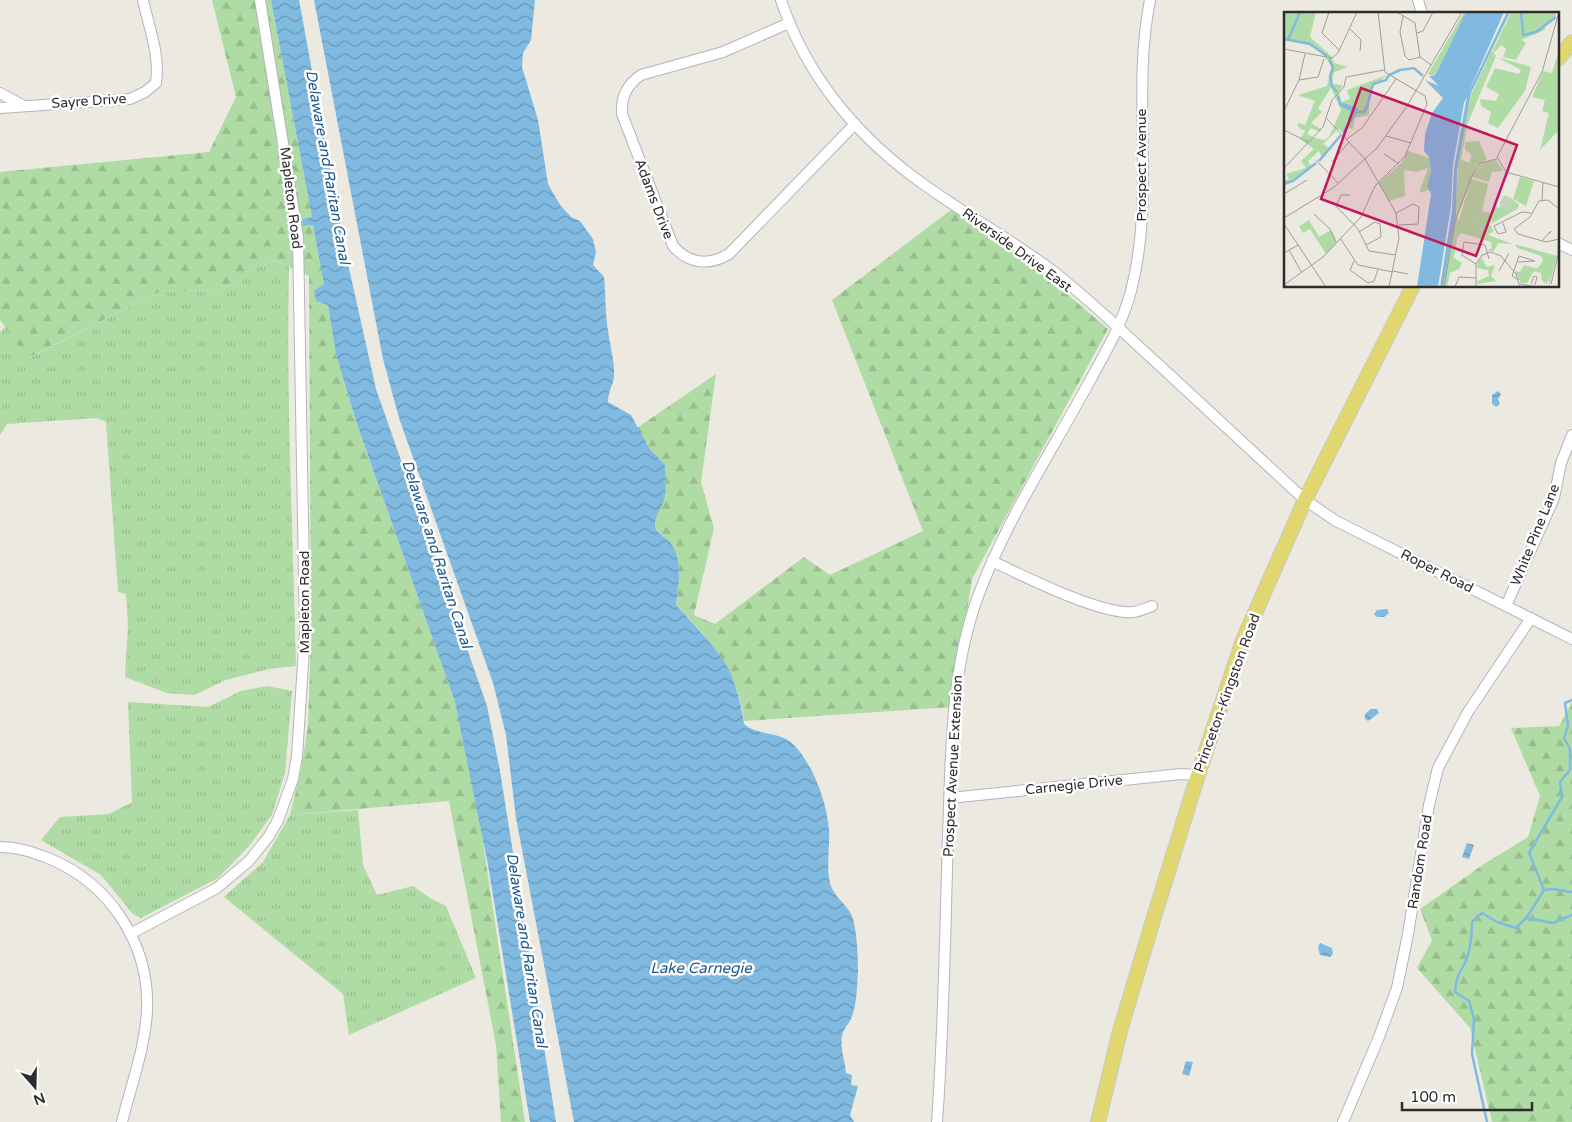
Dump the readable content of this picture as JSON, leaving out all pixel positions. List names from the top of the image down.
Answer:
{
  "streets": {
    "main road": ["Princeton-Kingston Road"],
    "street": [
      "Sayre Drive",
      "Prospect Avenue",
      "Mapleton Road",
      "Adams Drive",
      "Riverside Drive East",
      "White Pine Lane",
      "Roper Road",
      "Prospect Avenue Extension",
      "Carnegie Drive",
      "Random Road"
    ]
  },
  "crossings": [
    ["Prospect Avenue", "Riverside Drive East"],
    ["Prospect Avenue", "Prospect Avenue Extension"],
    ["Adams Drive", "Riverside Drive East"],
    ["Riverside Drive East", "Roper Road"],
    ["Riverside Drive East", "Princeton-Kingston Road"],
    ["Riverside Drive East", "Prospect Avenue Extension"],
    ["White Pine Lane", "Roper Road"],
    ["Roper Road", "Princeton-Kingston Road"],
    ["Roper Road", "Random Road"],
    ["Princeton-Kingston Road", "Carnegie Drive"],
    ["Prospect Avenue Extension", "Carnegie Drive"]
  ],
  "water": ["Delaware and Raritan Canal", "Lake Carnegie"],
  "scale_bar": "100 m",
  "north": "bottom"
}
